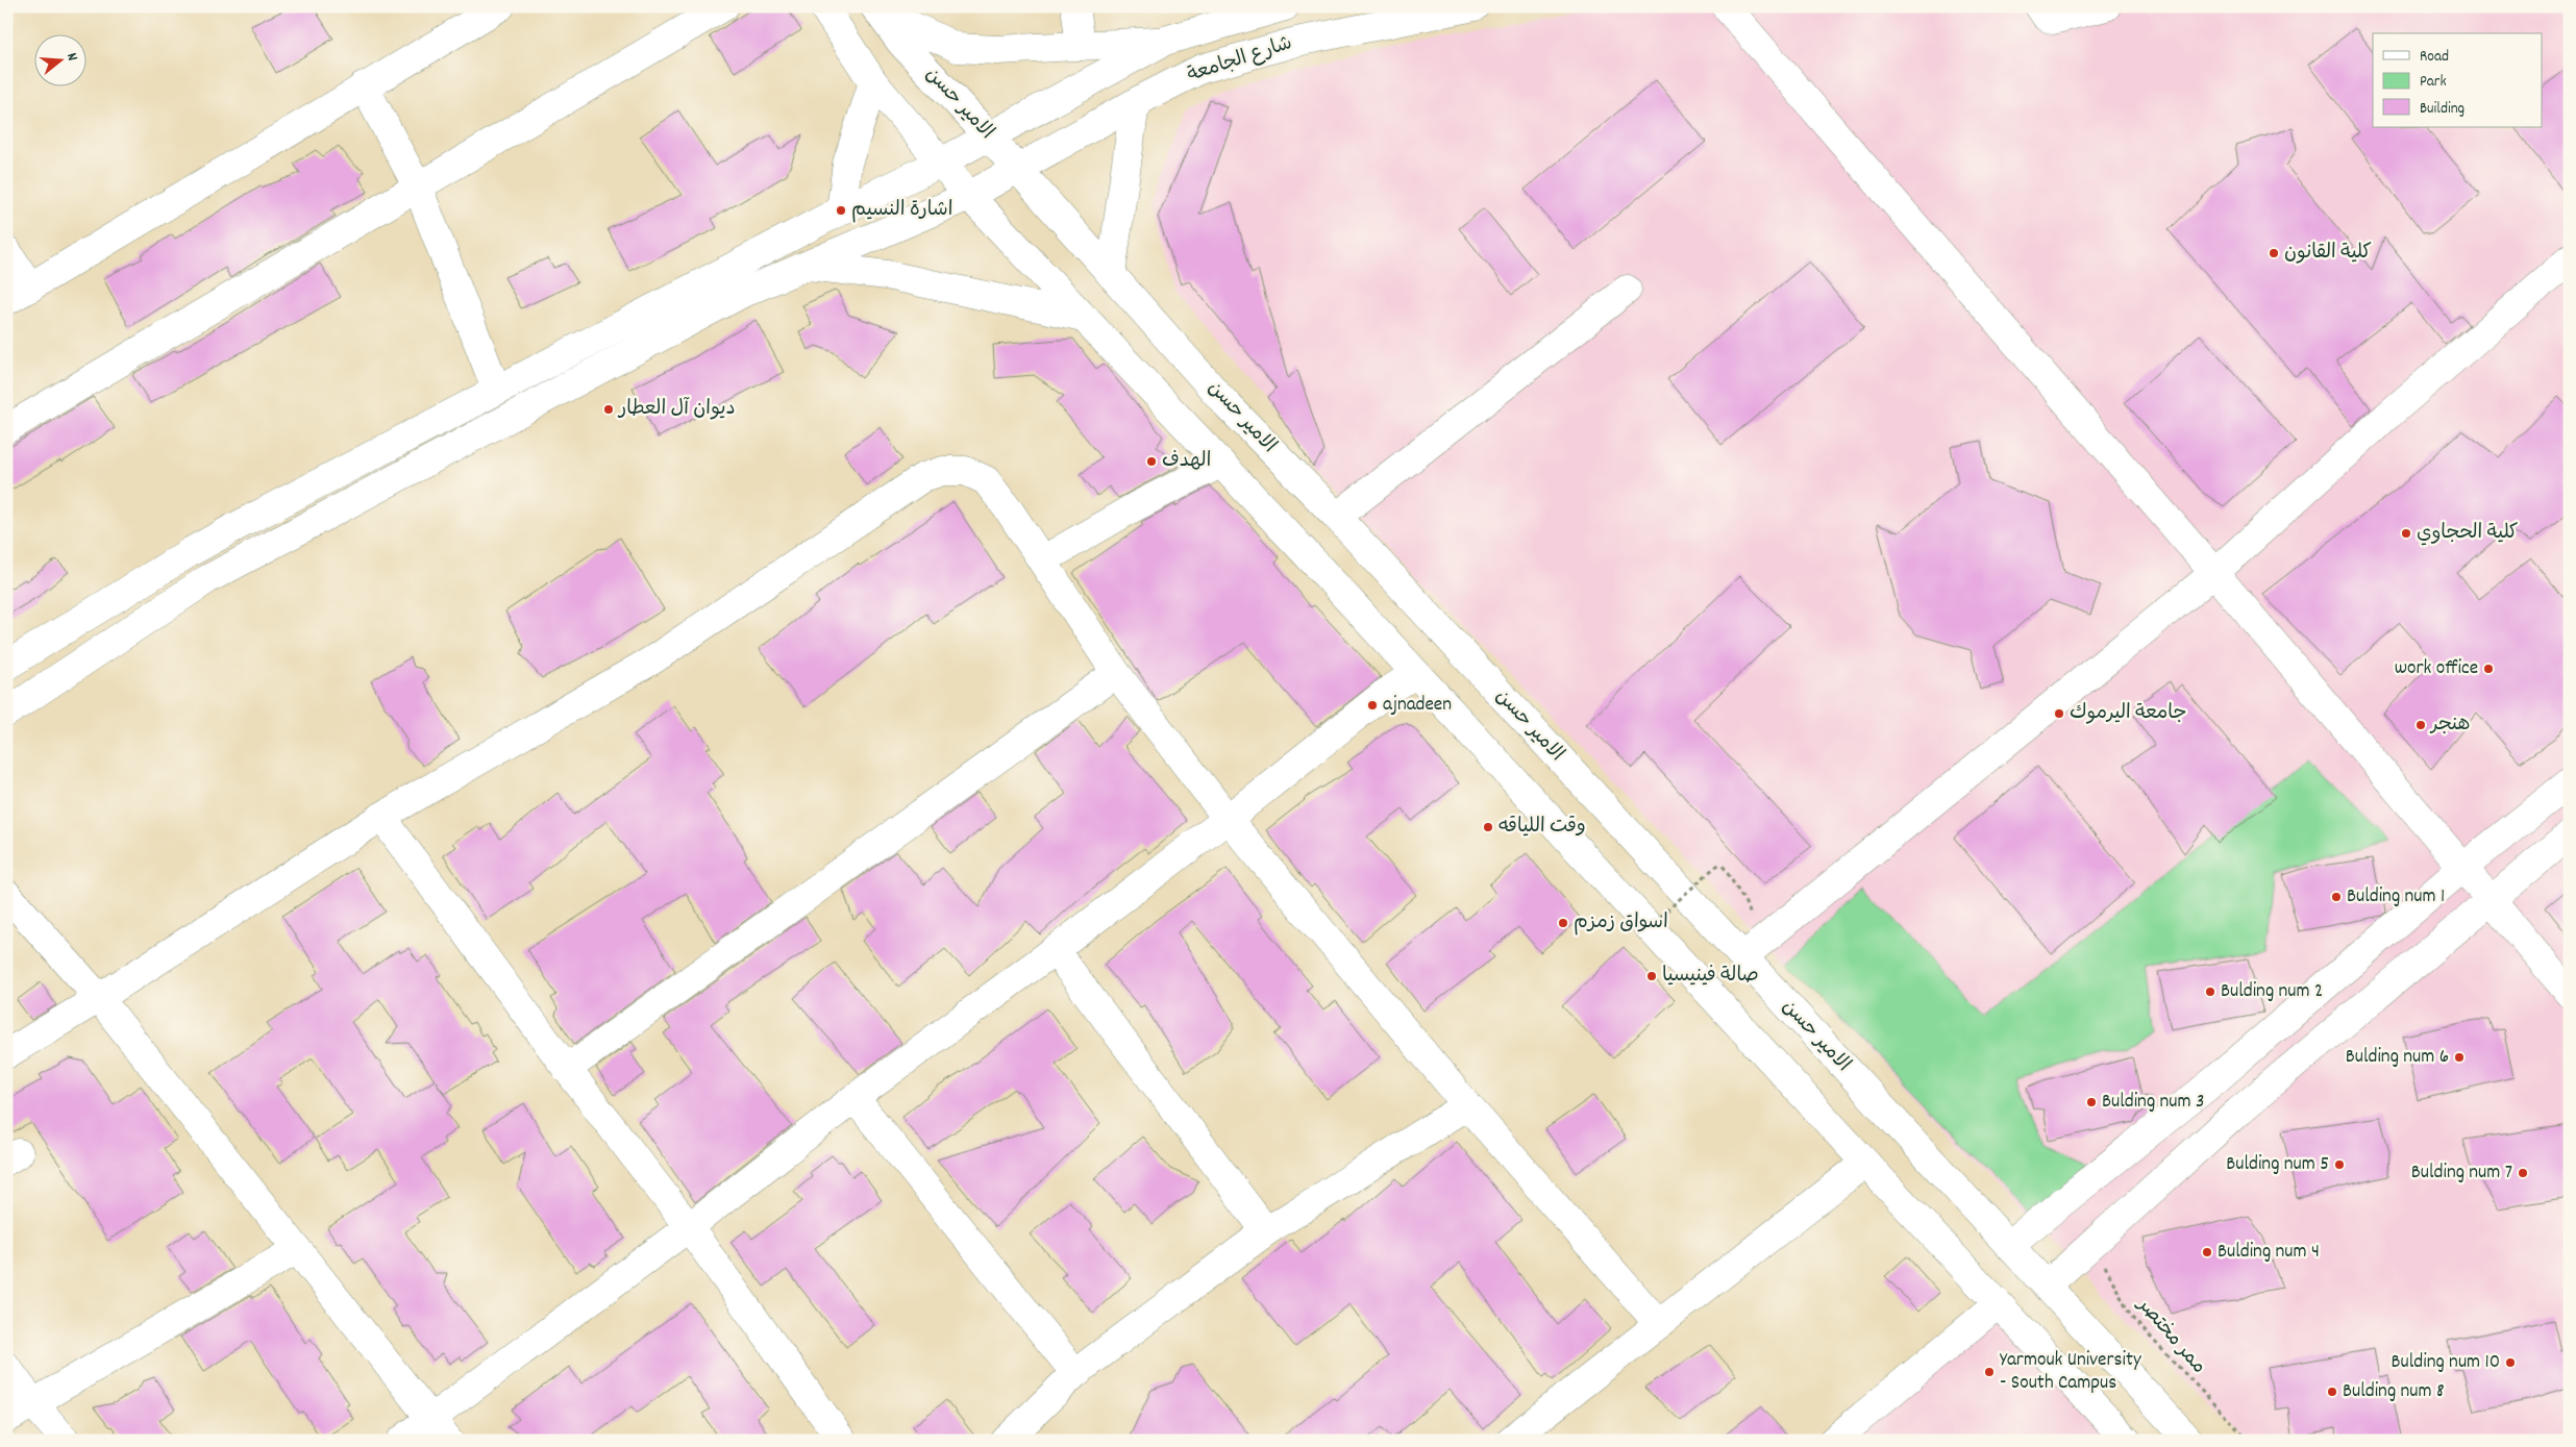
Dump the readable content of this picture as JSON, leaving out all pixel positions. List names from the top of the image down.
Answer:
{
  "streets": {
    "street": ["شارع الجامعة", "الامير حسن"],
    "path": ["ممر مختصر"]
  },
  "crossings": [
    ["شارع الجامعة", "الامير حسن"]
  ],
  "places": [
    "اشارة النسيم",
    "كلية القانون",
    "ديوان آل العطار",
    "الهدف",
    "كلية الحجاوي",
    "work office",
    "ajnadeen",
    "جامعة اليرموك",
    "هنجر",
    "وقت اللياقه",
    "Bulding num 1",
    "اسواق زمزم",
    "صالة فينيسيا",
    "Bulding num 2",
    "Bulding num 6",
    "Bulding num 3",
    "Bulding num 5",
    "Bulding num 7",
    "Bulding num 4",
    "Bulding num 10",
    "Yarmouk University - South Campus",
    "Bulding num 8"
  ],
  "legend": ["Road", "Park", "Building"],
  "north": "right"
}
